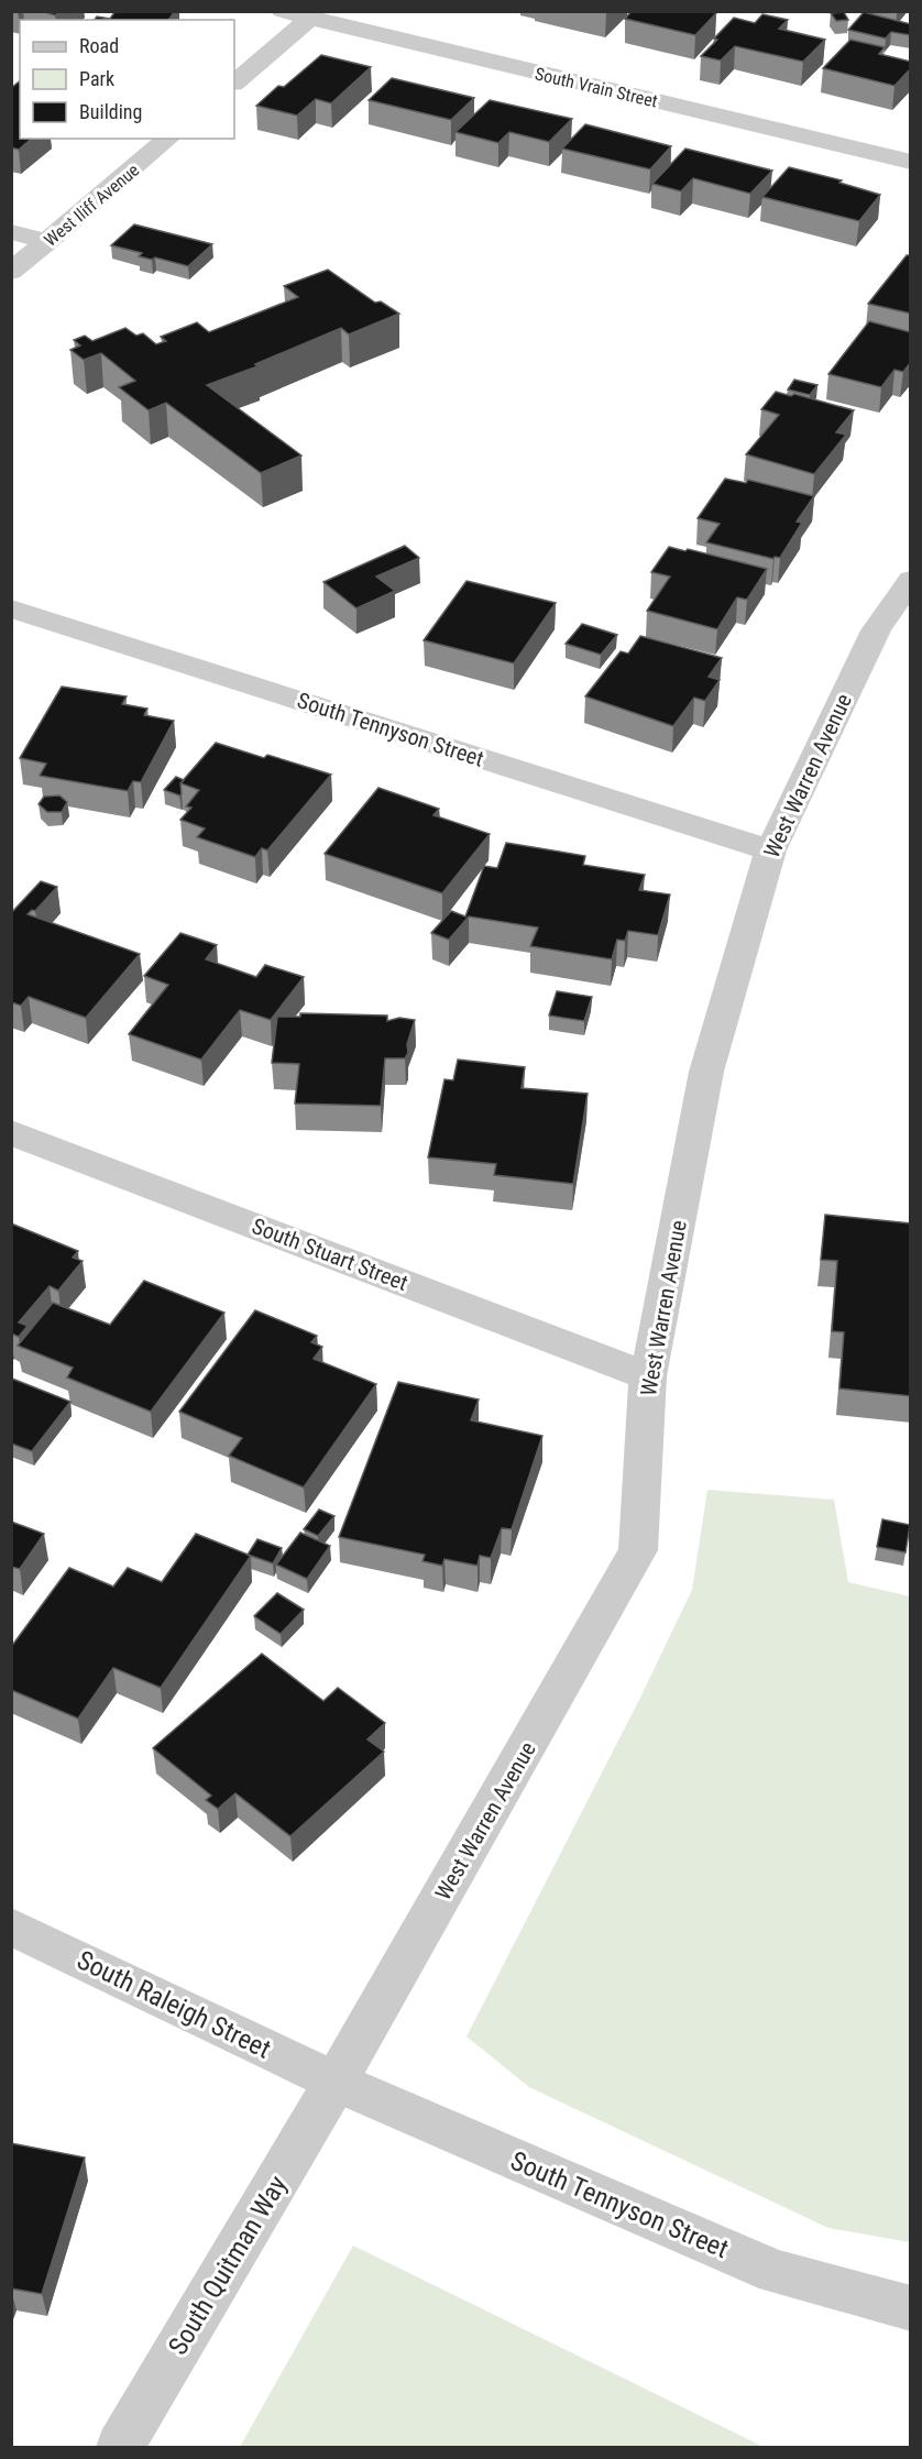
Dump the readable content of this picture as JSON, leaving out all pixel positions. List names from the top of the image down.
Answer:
{
  "streets": {
    "street": [
      "South Vrain Street",
      "West Iliff Avenue",
      "South Tennyson Street",
      "West Warren Avenue",
      "South Stuart Street",
      "South Raleigh Street",
      "South Quitman Way"
    ]
  },
  "crossings": [
    ["South Tennyson Street", "West Warren Avenue"],
    ["South Tennyson Street", "South Raleigh Street"],
    ["South Tennyson Street", "South Quitman Way"],
    ["West Warren Avenue", "South Stuart Street"],
    ["West Warren Avenue", "South Raleigh Street"],
    ["West Warren Avenue", "South Quitman Way"],
    ["South Raleigh Street", "South Quitman Way"]
  ],
  "legend": ["Road", "Park", "Building"]
}
